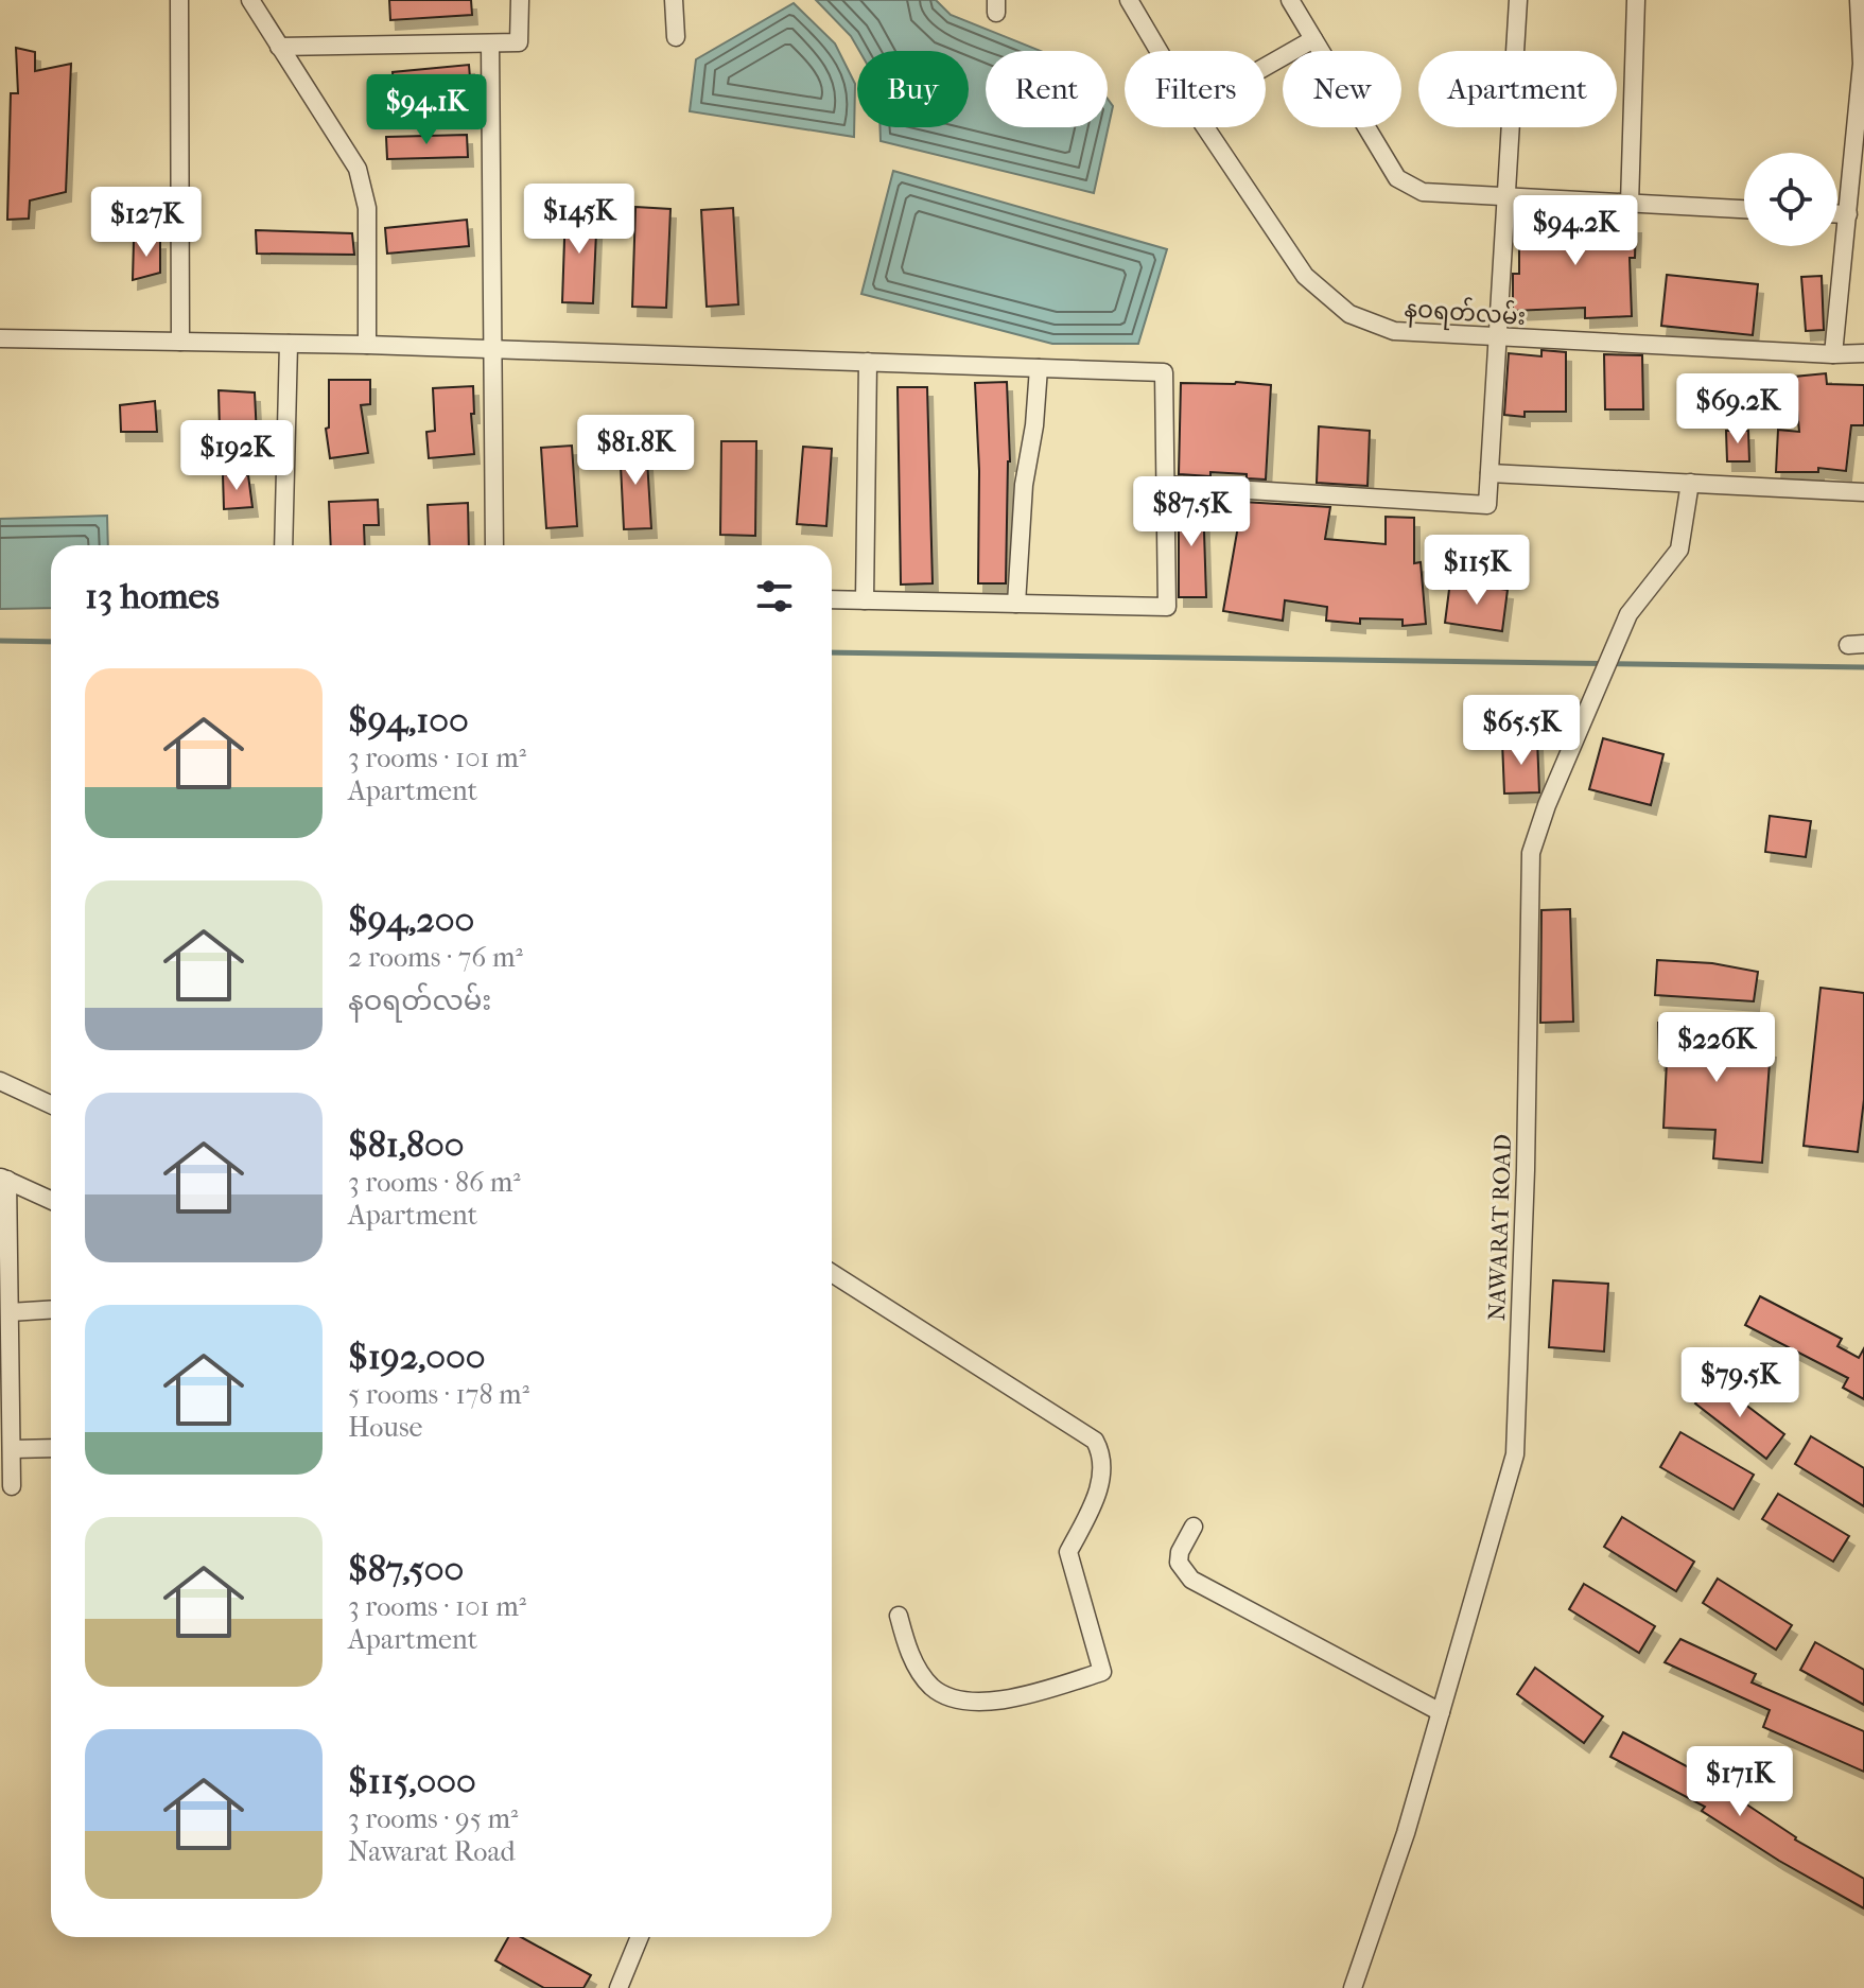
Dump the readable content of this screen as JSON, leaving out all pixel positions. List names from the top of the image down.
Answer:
{
  "streets": {
    "street": ["နဝရတ်လမ်း", "NAWARAT ROAD"]
  },
  "page": {
    "chip": [
      "Buy",
      "Rent",
      "Filters",
      "New",
      "Apartment"
    ],
    "price": [
      "$94.1K",
      "$145K",
      "$127K",
      "$94.2K",
      "$69.2K",
      "$81.8K",
      "$192K",
      "$87.5K",
      "$115K",
      "$65.5K",
      "$226K",
      "$79.5K",
      "$171K"
    ],
    "heading": "13 homes",
    "list": [
      {
        "name": "$94,100",
        "note": "3 rooms · 101 m² · Apartment"
      },
      {
        "name": "$94,200",
        "note": "2 rooms · 76 m² · နဝရတ်လမ်း"
      },
      {
        "name": "$81,800",
        "note": "3 rooms · 86 m² · Apartment"
      },
      {
        "name": "$192,000",
        "note": "5 rooms · 178 m² · House"
      },
      {
        "name": "$87,500",
        "note": "3 rooms · 101 m² · Apartment"
      },
      {
        "name": "$115,000",
        "note": "3 rooms · 95 m² · Nawarat Road"
      }
    ]
  }
}
